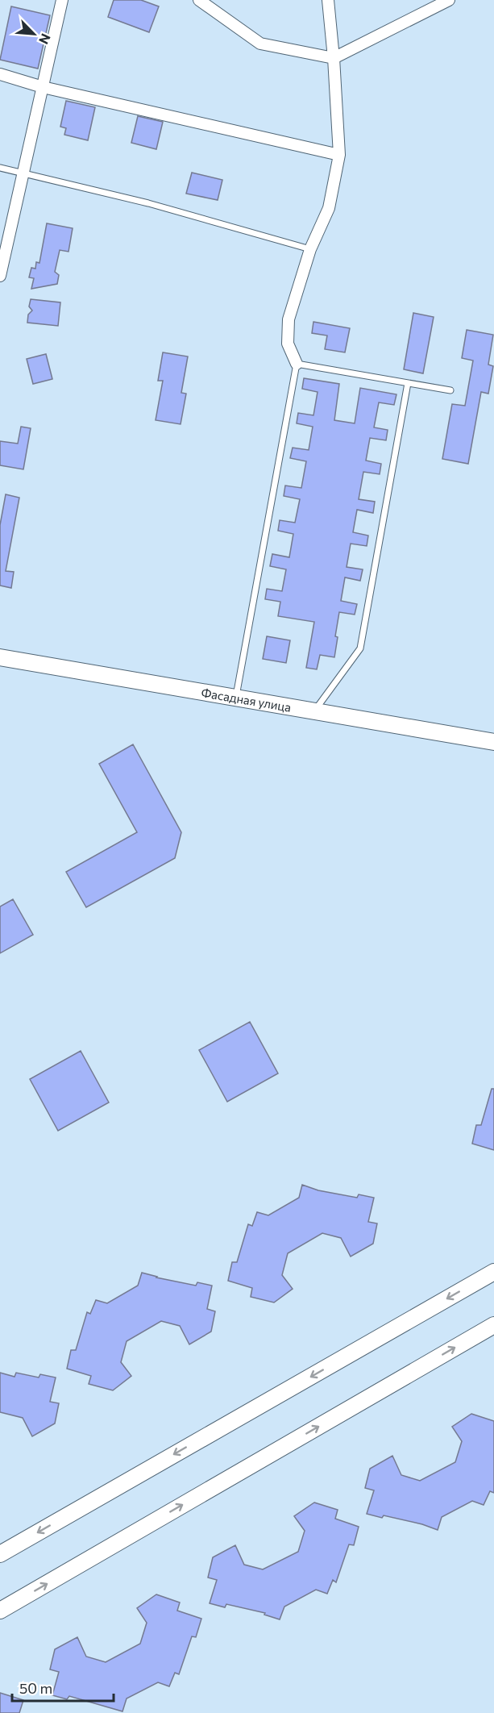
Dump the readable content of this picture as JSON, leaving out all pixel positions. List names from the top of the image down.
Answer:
{
  "streets": {
    "main road": ["Фасадная улица"]
  },
  "scale_bar": "50 m",
  "north": "bottom right"
}
